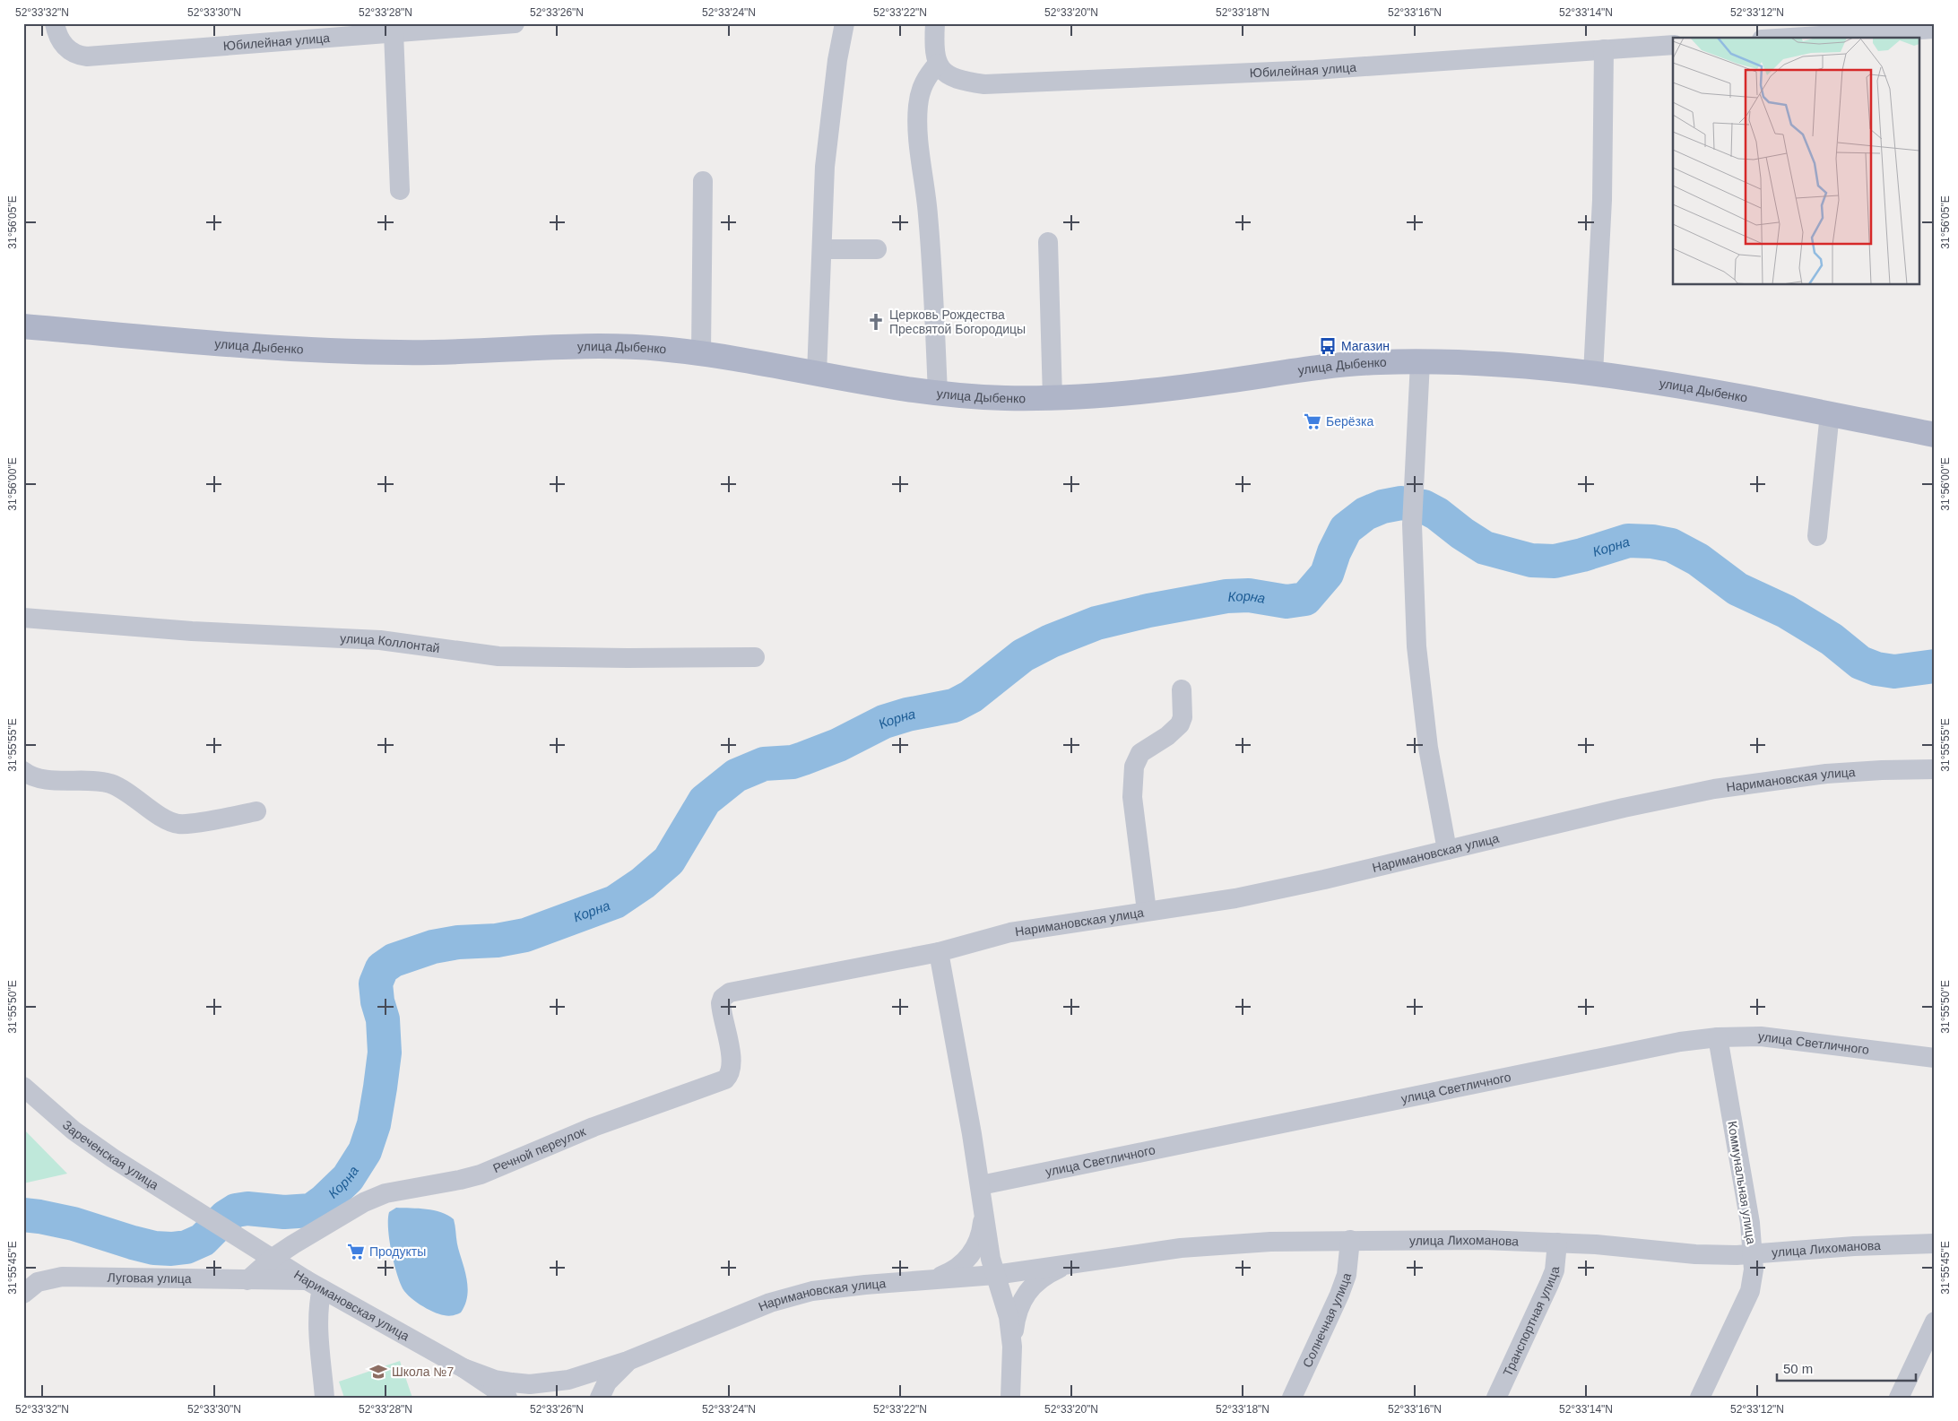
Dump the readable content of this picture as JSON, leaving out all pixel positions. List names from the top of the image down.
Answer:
{
  "streets": {
    "main road": ["улица Дыбенко"],
    "street": [
      "Юбилейная улица",
      "улица Коллонтай",
      "Наримановская улица",
      "улица Светличного",
      "Речной переулок",
      "Зареченская улица",
      "Коммунальная улица",
      "улица Лихоманова",
      "Луговая улица",
      "Солнечная улица",
      "Транспортная улица"
    ]
  },
  "crossings": [
    ["Наримановская улица", "Речной переулок"],
    ["Наримановская улица", "Зареченская улица"],
    ["Наримановская улица", "улица Лихоманова"],
    ["Наримановская улица", "Луговая улица"],
    ["улица Светличного", "Коммунальная улица"],
    ["Коммунальная улица", "улица Лихоманова"],
    ["улица Лихоманова", "Солнечная улица"],
    ["улица Лихоманова", "Транспортная улица"]
  ],
  "water": ["Корна"],
  "places": {
    "church": ["Церковь Рождества Пресвятой Богородицы"],
    "bus stop": ["Магазин"],
    "supermarket": ["Берёзка", "Продукты"],
    "school or university": ["Школа №7"]
  },
  "scale_bar": "50 m",
  "coordinates": [
    "52°33'32\"N",
    "52°33'30\"N",
    "52°33'28\"N",
    "52°33'26\"N",
    "52°33'24\"N",
    "52°33'22\"N",
    "52°33'20\"N",
    "52°33'18\"N",
    "52°33'16\"N",
    "52°33'14\"N",
    "52°33'12\"N",
    "31°56'05\"E",
    "31°56'00\"E",
    "31°55'55\"E",
    "31°55'50\"E",
    "31°55'45\"E"
  ]
}
